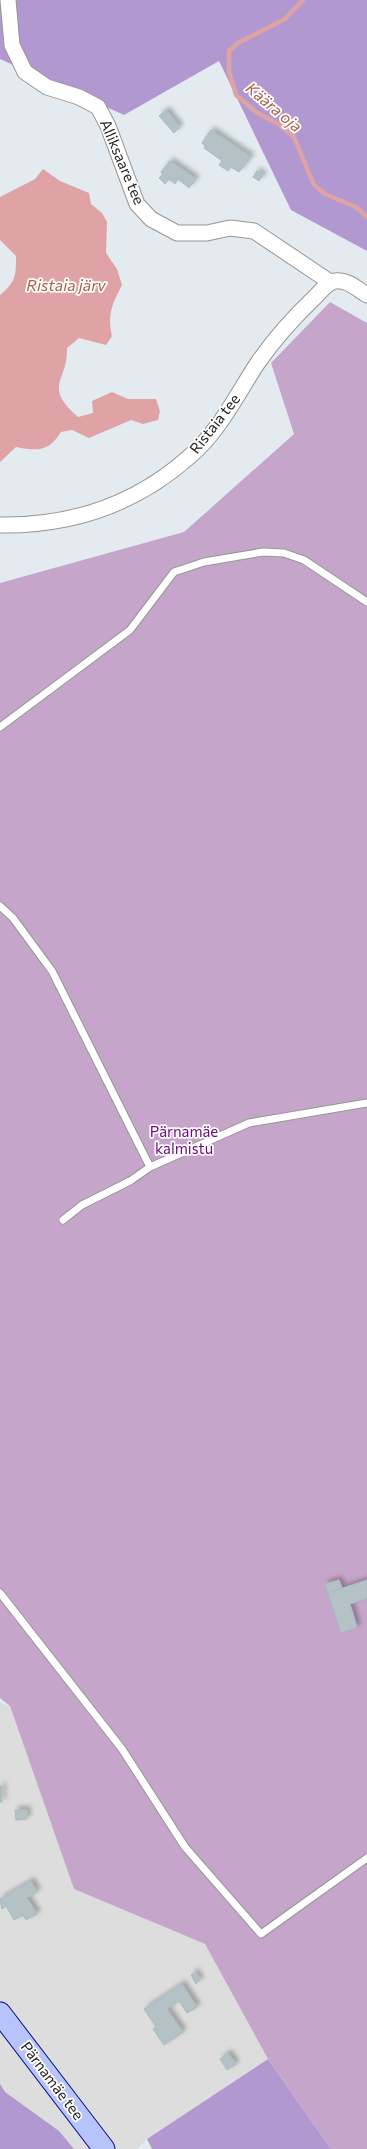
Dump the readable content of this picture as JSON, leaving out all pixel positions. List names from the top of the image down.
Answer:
{
  "streets": {
    "main road": ["Pärnamäe tee"],
    "street": ["Alliksaare tee", "Ristaia tee"]
  },
  "crossings": [
    ["Alliksaare tee", "Ristaia tee"]
  ],
  "water": ["Käära oja", "Ristaia järv"],
  "parks": ["Pärnamäe kalmistu"]
}
